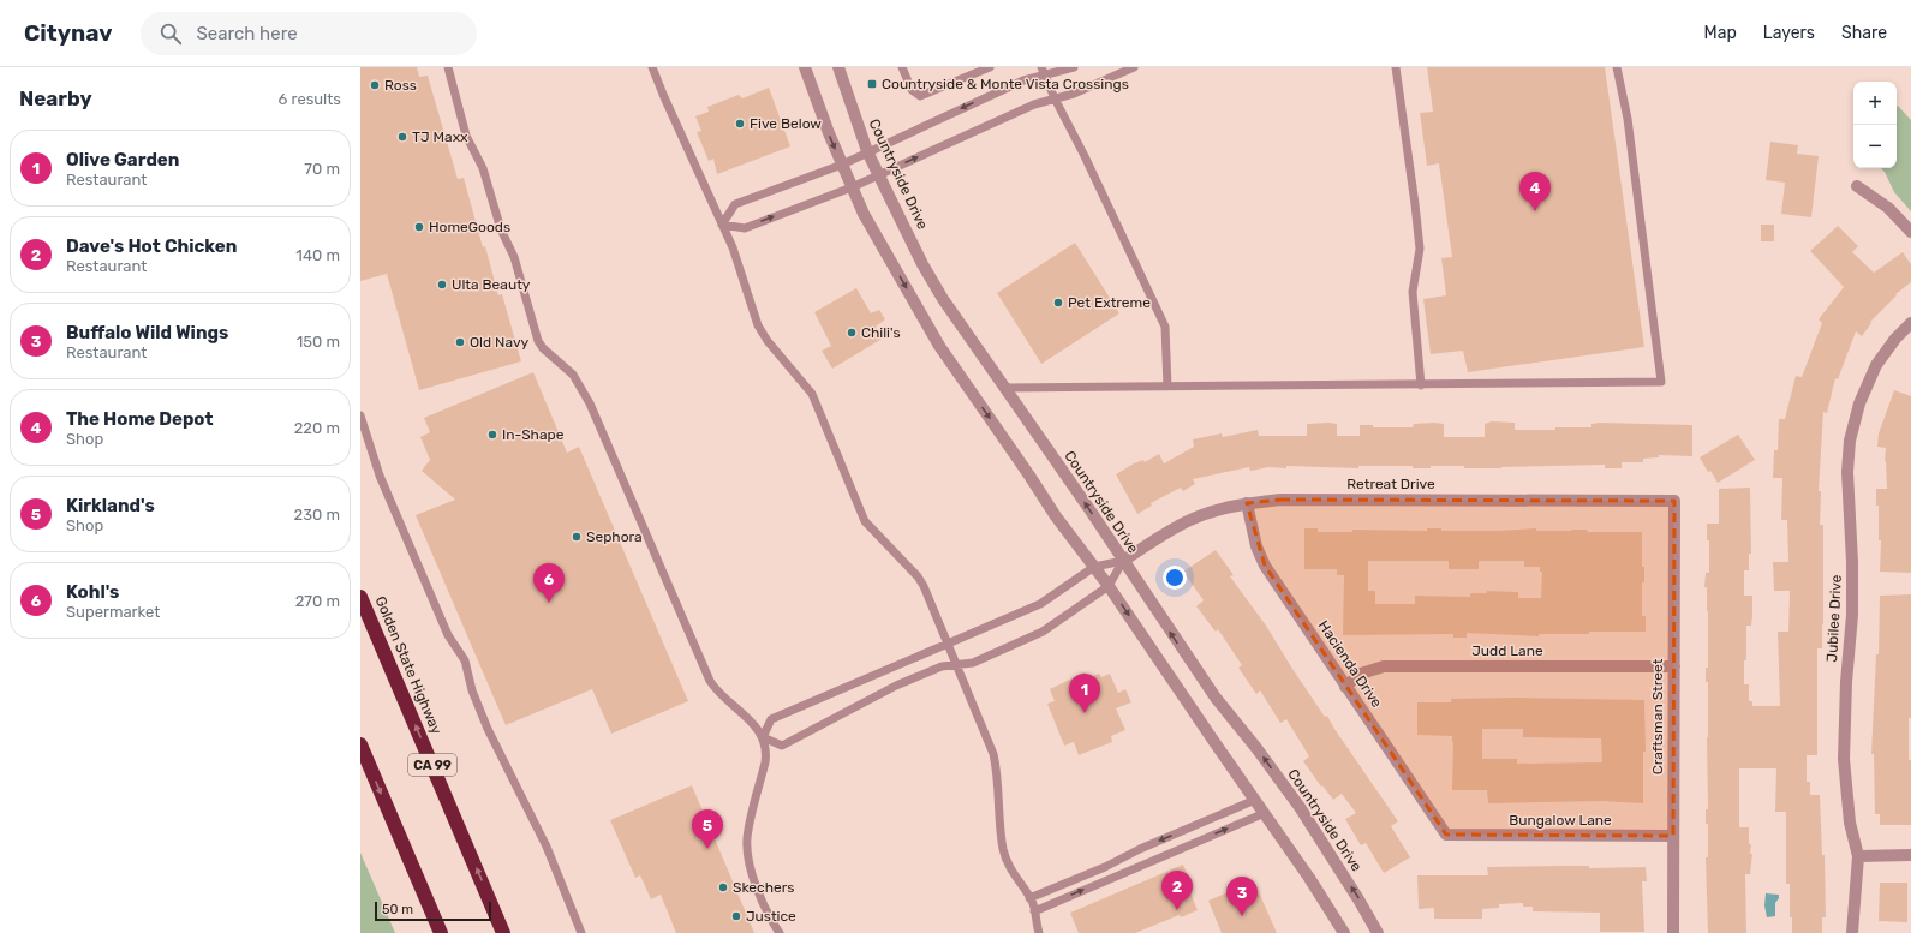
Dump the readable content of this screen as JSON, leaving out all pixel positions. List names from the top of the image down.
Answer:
{
  "streets": {
    "highway": ["Golden State Highway", "CA 99"],
    "street": [
      "Countryside Drive",
      "Retreat Drive",
      "Jubilee Drive",
      "Judd Lane",
      "Hacienda Drive",
      "Craftsman Street",
      "Bungalow Lane"
    ]
  },
  "crossings": [
    ["Countryside Drive", "Retreat Drive"],
    ["Retreat Drive", "Hacienda Drive"],
    ["Retreat Drive", "Craftsman Street"],
    ["Judd Lane", "Hacienda Drive"],
    ["Judd Lane", "Craftsman Street"],
    ["Hacienda Drive", "Bungalow Lane"],
    ["Craftsman Street", "Bungalow Lane"]
  ],
  "places": {
    "transit": ["Countryside & Monte Vista Crossings"],
    "other": [
      "Ross",
      "Five Below",
      "TJ Maxx",
      "HomeGoods",
      "Ulta Beauty",
      "Pet Extreme",
      "Chili's",
      "Old Navy",
      "In-Shape",
      "Sephora",
      "Skechers",
      "Justice"
    ]
  },
  "scale_bar": "50 m",
  "page": {
    "header": "Citynav",
    "search": "Search here",
    "nav": ["Map", "Layers", "Share"],
    "heading": ["Nearby", "6 results"],
    "map_buttons": ["+", "−"],
    "list": [
      {
        "mark": "1",
        "name": "Olive Garden",
        "note": "Restaurant",
        "value": "70 m"
      },
      {
        "mark": "2",
        "name": "Dave's Hot Chicken",
        "note": "Restaurant",
        "value": "140 m"
      },
      {
        "mark": "3",
        "name": "Buffalo Wild Wings",
        "note": "Restaurant",
        "value": "150 m"
      },
      {
        "mark": "4",
        "name": "The Home Depot",
        "note": "Shop",
        "value": "220 m"
      },
      {
        "mark": "5",
        "name": "Kirkland's",
        "note": "Shop",
        "value": "230 m"
      },
      {
        "mark": "6",
        "name": "Kohl's",
        "note": "Supermarket",
        "value": "270 m"
      }
    ],
    "pins": [
      "4",
      "6",
      "1",
      "5",
      "2",
      "3"
    ],
    "scale": "50 m"
  }
}
